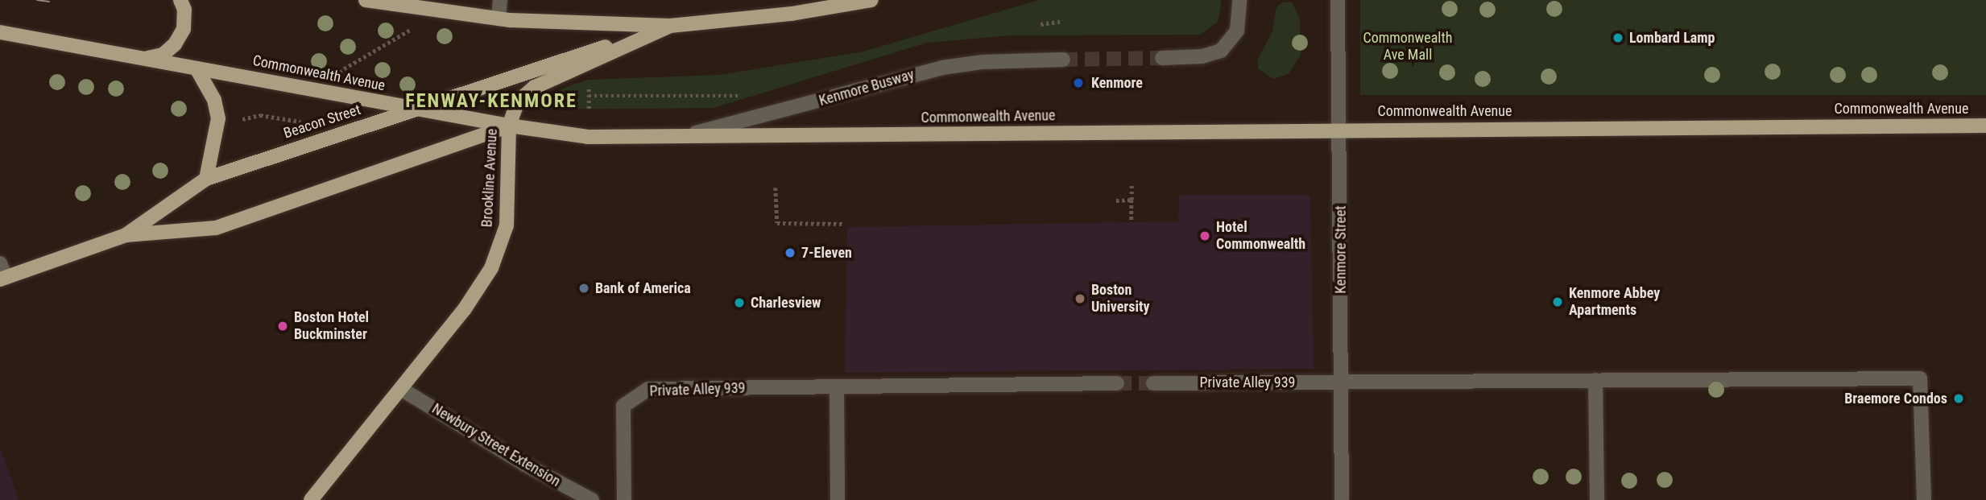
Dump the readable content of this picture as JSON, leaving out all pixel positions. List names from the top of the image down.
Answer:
{
  "streets": {
    "main road": ["Commonwealth Avenue", "Beacon Street", "Brookline Avenue"],
    "street": [
      "Kenmore Busway",
      "Kenmore Street",
      "Private Alley 939",
      "Newbury Street Extension"
    ]
  },
  "crossings": [
    ["Commonwealth Avenue", "Kenmore Busway"],
    ["Commonwealth Avenue", "Beacon Street"],
    ["Commonwealth Avenue", "Brookline Avenue"],
    ["Commonwealth Avenue", "Kenmore Street"],
    ["Beacon Street", "Brookline Avenue"],
    ["Brookline Avenue", "Newbury Street Extension"],
    ["Kenmore Street", "Private Alley 939"]
  ],
  "districts": ["FENWAY-KENMORE"],
  "parks": ["Commonwealth Ave Mall"],
  "places": [
    "Lombard Lamp",
    "Kenmore",
    "Hotel Commonwealth",
    "7-Eleven",
    "Bank of America",
    "Boston University",
    "Kenmore Abbey Apartments",
    "Charlesview",
    "Boston Hotel Buckminster",
    "Braemore Condos"
  ]
}
